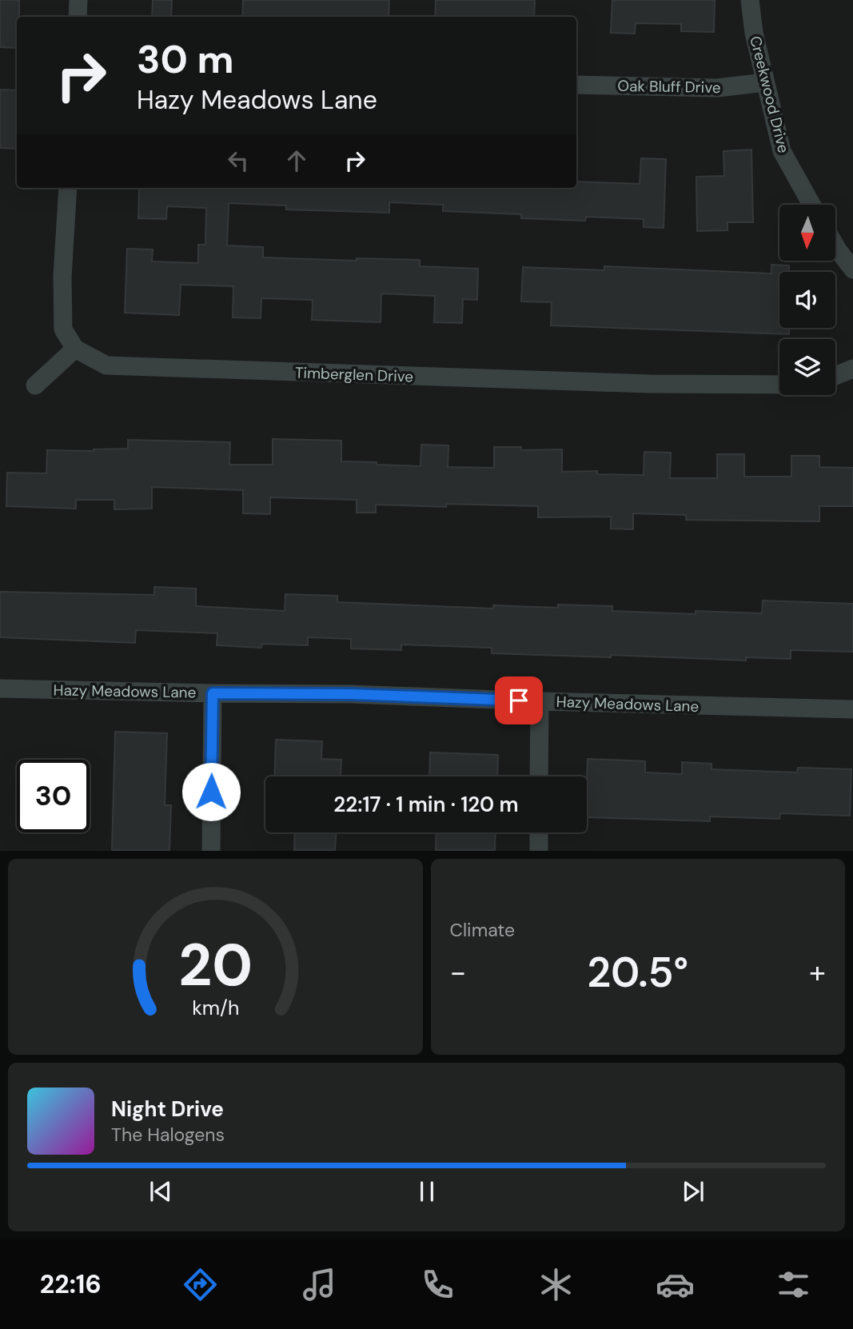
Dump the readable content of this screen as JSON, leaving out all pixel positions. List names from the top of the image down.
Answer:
{
  "streets": {
    "street": [
      "Oak Bluff Drive",
      "Creekwood Drive",
      "Timberglen Drive",
      "Hazy Meadows Lane"
    ]
  },
  "crossings": [
    ["Oak Bluff Drive", "Creekwood Drive"]
  ],
  "north": "bottom",
  "page": {
    "turn": ["30 m", "Hazy Meadows Lane"],
    "limit": "30",
    "trip": "22:17 · 1 min · 120 m",
    "tile": "Climate",
    "heat": ["−", "20.5°", "+"],
    "song": ["Night Drive", "The Halogens"],
    "tabs": "22:16",
    "gauge": ["20", "km/h"]
  }
}
